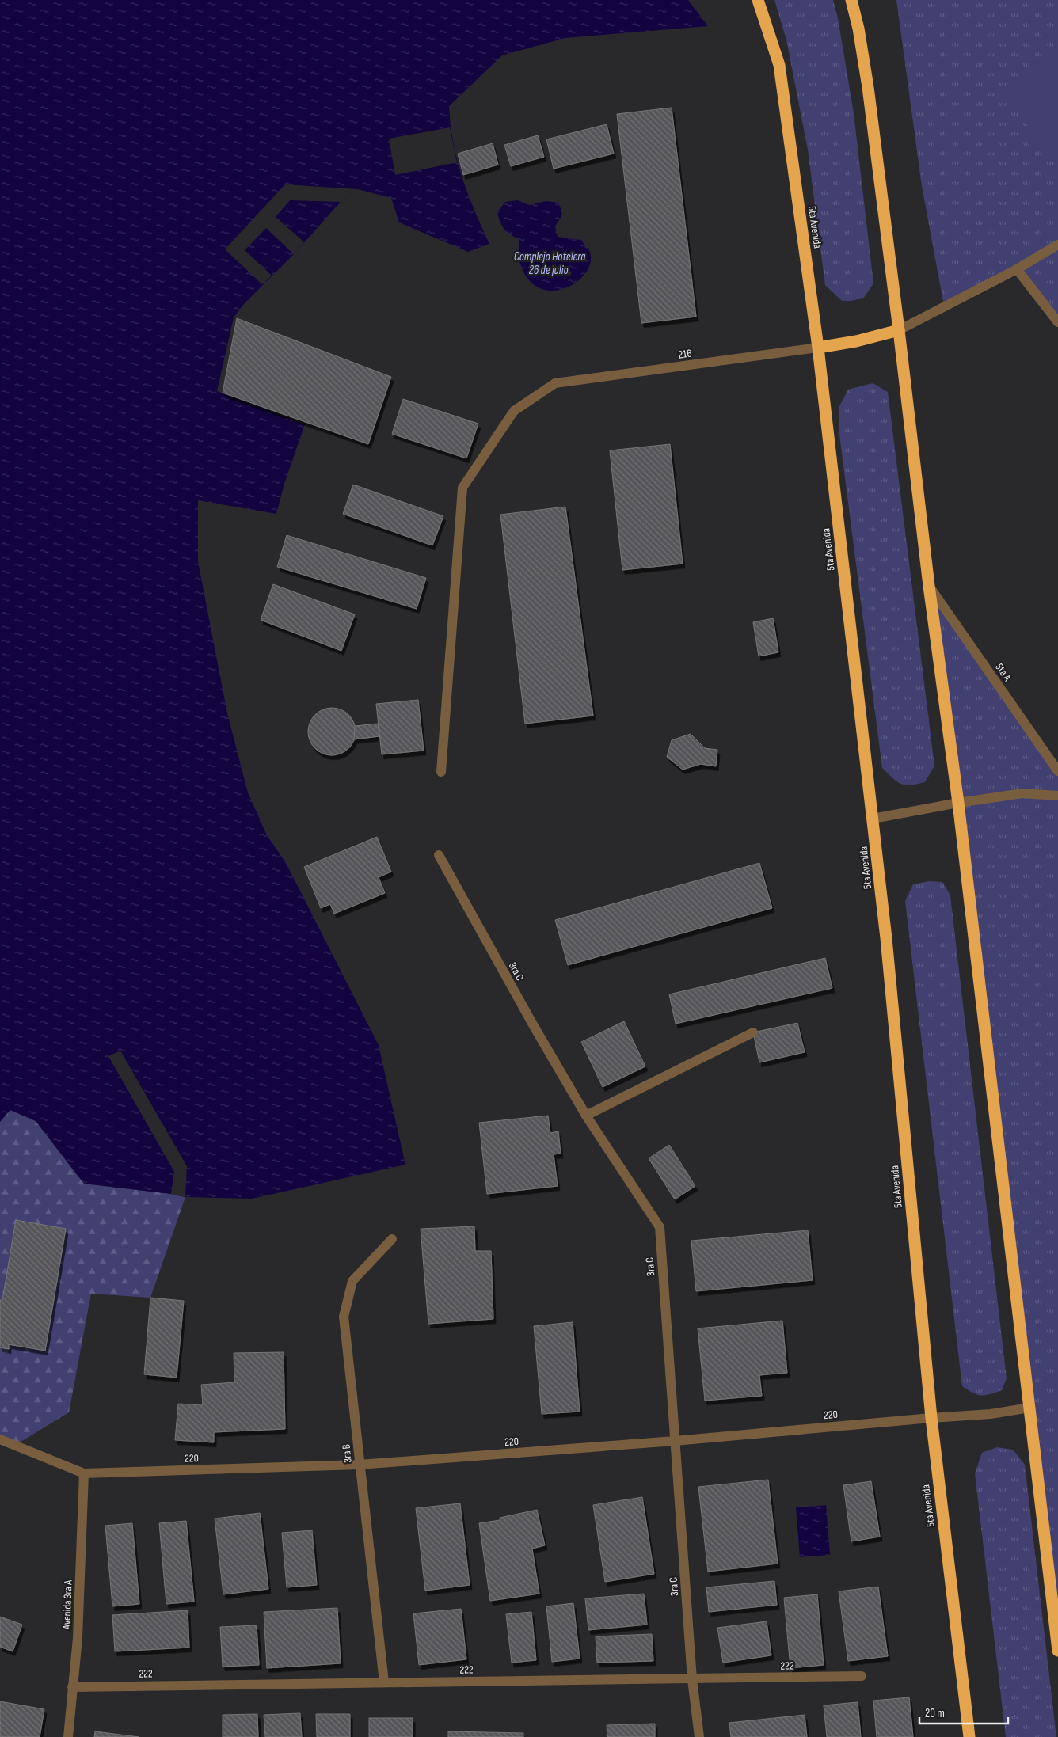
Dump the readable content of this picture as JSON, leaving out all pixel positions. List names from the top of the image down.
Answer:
{
  "streets": {
    "highway": ["5ta Avenida"],
    "street": [
      "216",
      "5ta A",
      "3ra C",
      "220",
      "3ra B",
      "Avenida 3ra A",
      "222"
    ]
  },
  "crossings": [
    ["5ta Avenida", "216"],
    ["5ta Avenida", "220"],
    ["3ra C", "220"],
    ["3ra C", "222"],
    ["220", "3ra B"],
    ["220", "Avenida 3ra A"],
    ["3ra B", "222"],
    ["Avenida 3ra A", "222"]
  ],
  "water": ["Complejo Hotelera 26 de julio."],
  "scale_bar": "20 m"
}
